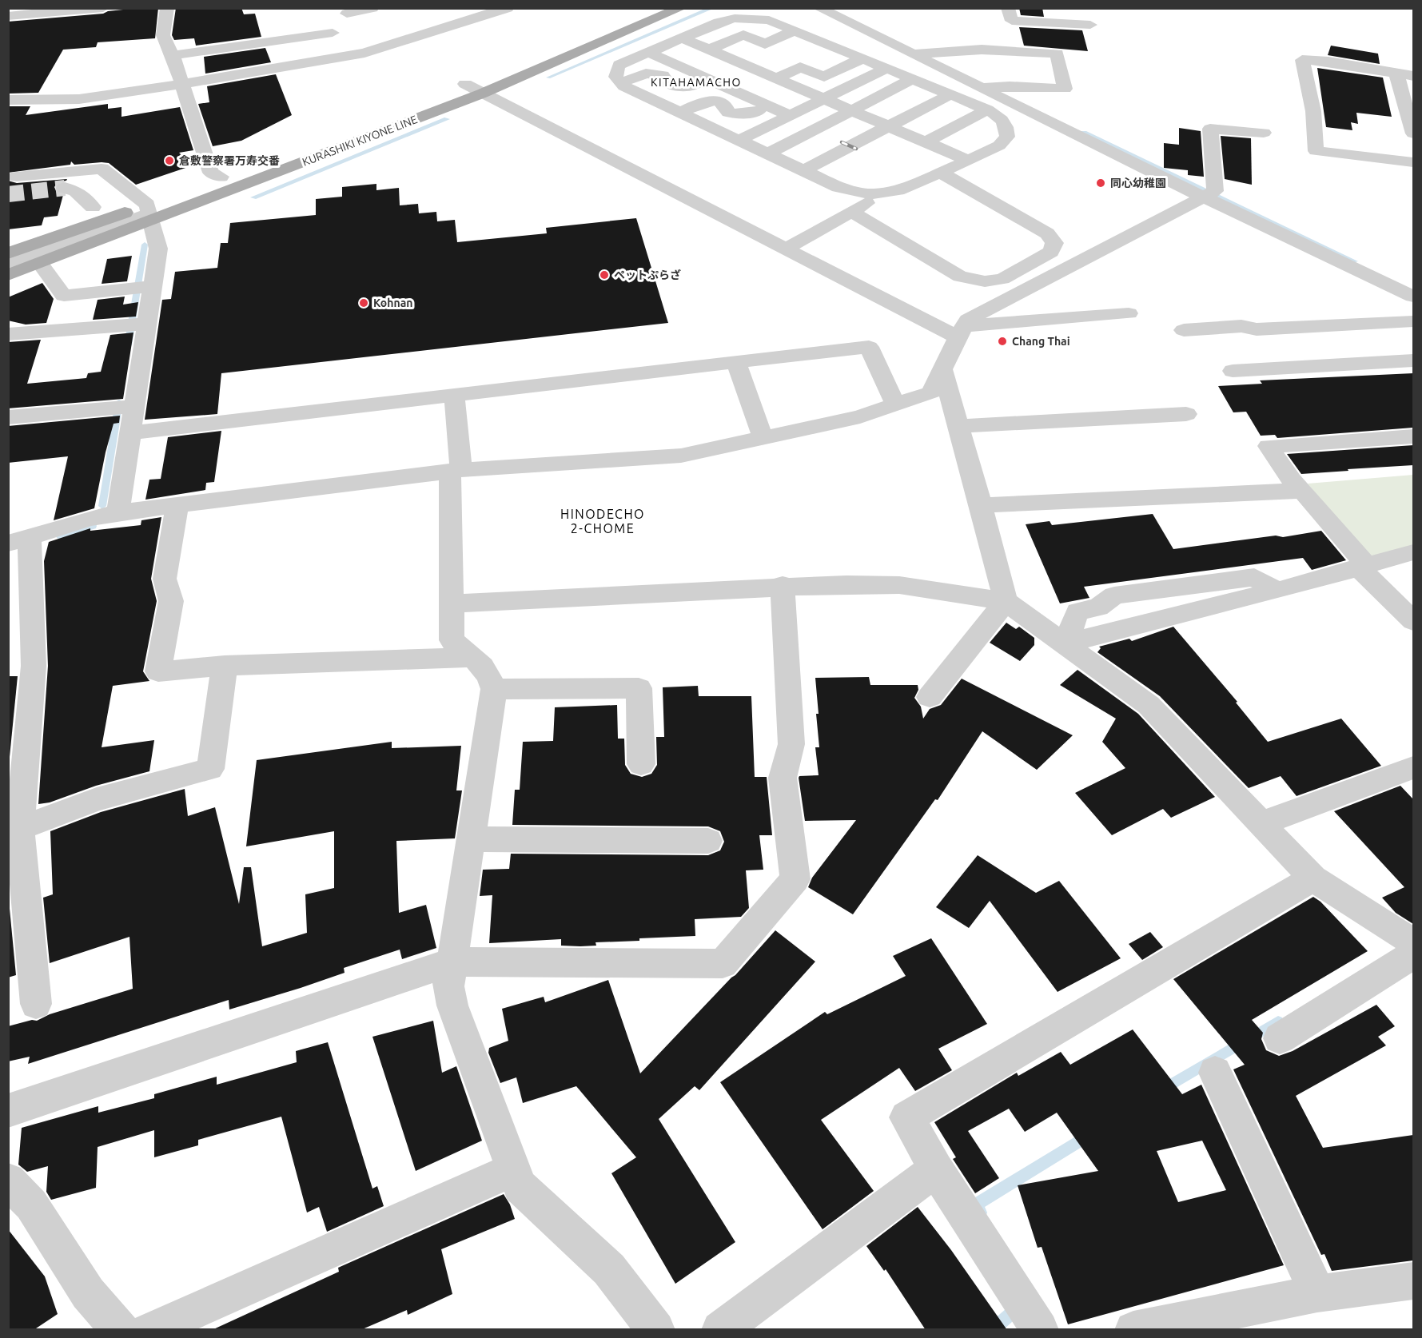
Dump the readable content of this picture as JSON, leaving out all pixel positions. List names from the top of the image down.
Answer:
{
  "streets": {
    "main road": ["KURASHIKI KIYONE LINE"]
  },
  "districts": ["KITAHAMACHO", "HINODECHO 2-CHOME"],
  "places": [
    "倉敷警察署万寿交番",
    "同心幼稚園",
    "ペットぷらざ",
    "Kohnan",
    "Chang Thai"
  ]
}
